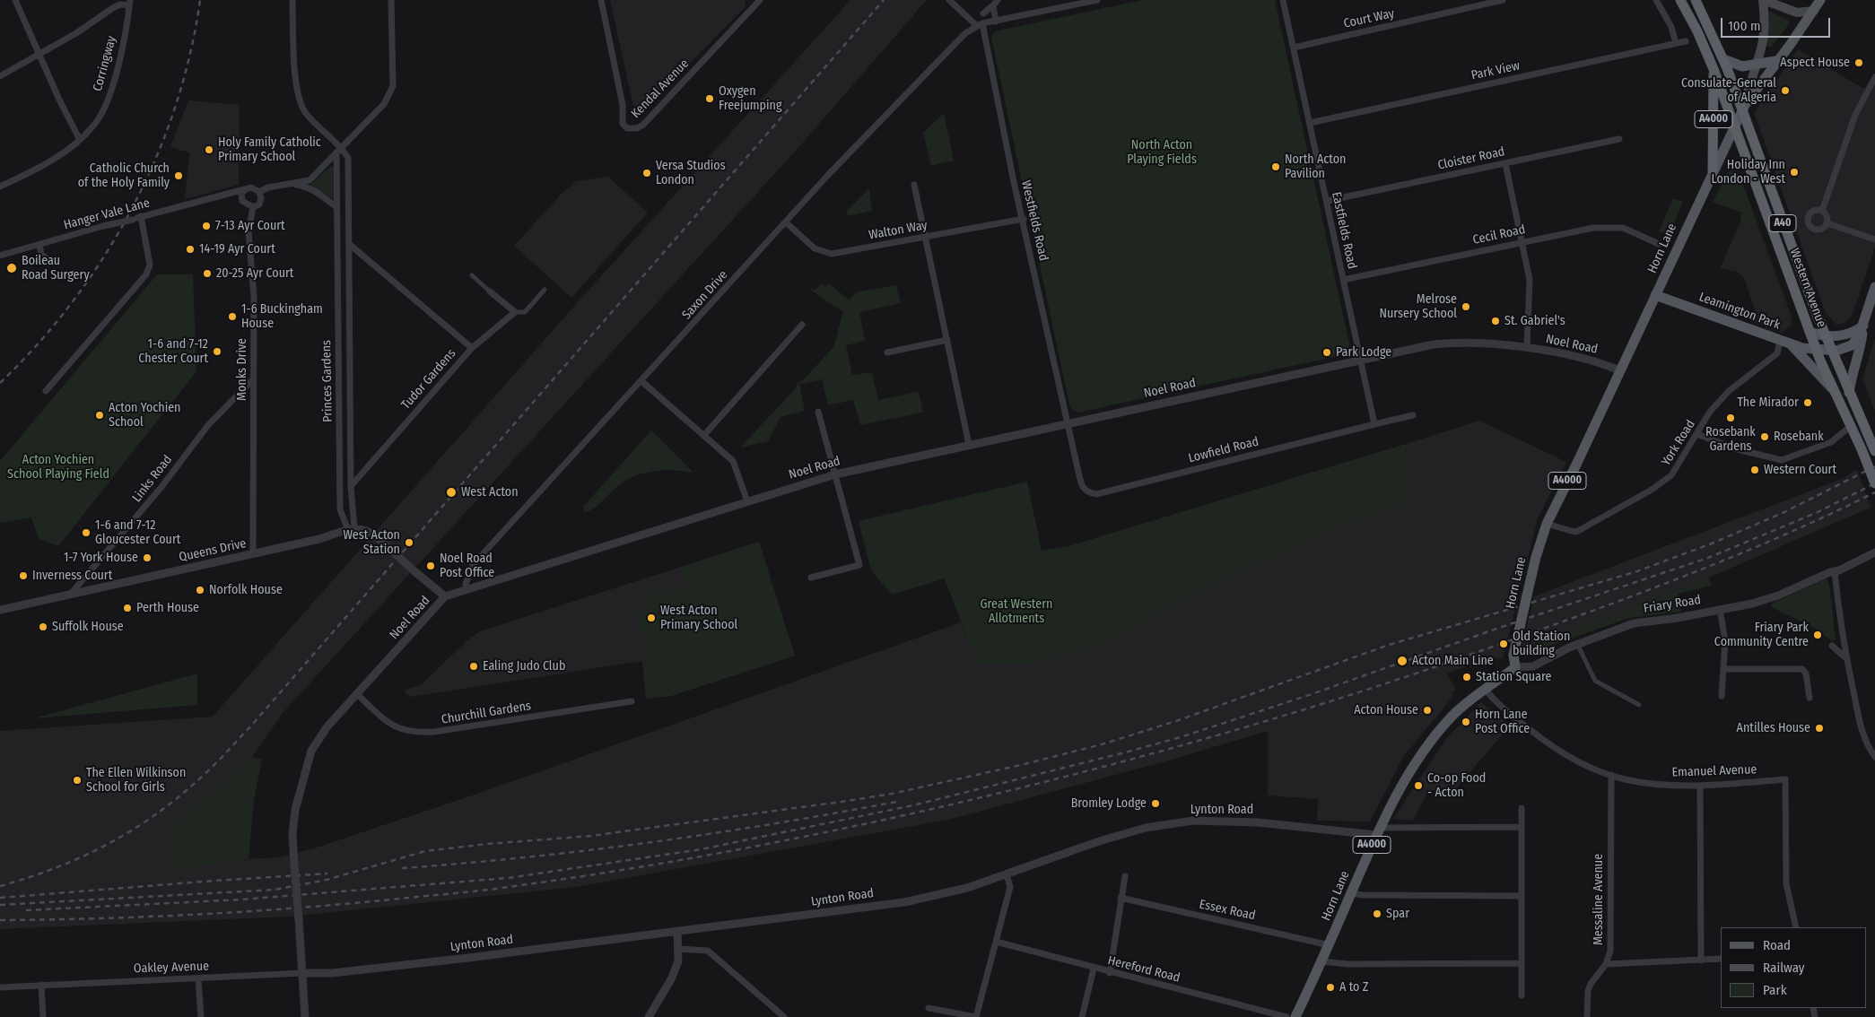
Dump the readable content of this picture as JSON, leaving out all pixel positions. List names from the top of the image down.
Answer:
{
  "streets": {
    "highway": ["A4000", "A40", "Western Avenue"],
    "main road": ["Horn Lane", "Leamington Park"],
    "street": [
      "Court Way",
      "Corringway",
      "Park View",
      "Kendal Avenue",
      "Cloister Road",
      "Hanger Vale Lane",
      "Westfields Road",
      "Walton Way",
      "Eastfields Road",
      "Cecil Road",
      "Saxon Drive",
      "Noel Road",
      "Monks Drive",
      "Tudor Gardens",
      "Princes Gardens",
      "York Road",
      "Lowfield Road",
      "Links Road",
      "Queens Drive",
      "Friary Road",
      "Churchill Gardens",
      "Emanuel Avenue",
      "Lynton Road",
      "Messaline Avenue",
      "Essex Road",
      "Oakley Avenue",
      "Hereford Road"
    ]
  },
  "crossings": [
    ["Court Way", "Eastfields Road"],
    ["Park View", "Eastfields Road"],
    ["A4000", "Horn Lane"],
    ["A4000", "Western Avenue"],
    ["Cloister Road", "Eastfields Road"],
    ["Hanger Vale Lane", "Monks Drive"],
    ["Westfields Road", "Walton Way"],
    ["Westfields Road", "Saxon Drive"],
    ["Westfields Road", "Noel Road"],
    ["Westfields Road", "Lowfield Road"],
    ["Walton Way", "Saxon Drive"],
    ["Eastfields Road", "Cecil Road"],
    ["Eastfields Road", "Noel Road"],
    ["Horn Lane", "Western Avenue"],
    ["Horn Lane", "Leamington Park"],
    ["Horn Lane", "Noel Road"],
    ["Horn Lane", "York Road"],
    ["Horn Lane", "Friary Road"],
    ["Horn Lane", "Emanuel Avenue"],
    ["Horn Lane", "Lynton Road"],
    ["Horn Lane", "Essex Road"],
    ["Western Avenue", "Leamington Park"],
    ["Saxon Drive", "Noel Road"],
    ["Leamington Park", "York Road"],
    ["Noel Road", "Lowfield Road"],
    ["Noel Road", "Churchill Gardens"],
    ["Noel Road", "Lynton Road"],
    ["Noel Road", "Oakley Avenue"],
    ["Monks Drive", "Links Road"],
    ["Monks Drive", "Queens Drive"],
    ["Tudor Gardens", "Princes Gardens"],
    ["Princes Gardens", "Queens Drive"],
    ["Links Road", "Queens Drive"],
    ["Emanuel Avenue", "Messaline Avenue"],
    ["Lynton Road", "Oakley Avenue"]
  ],
  "parks": ["North Acton Playing Fields", "Acton Yochien School Playing Field", "Great Western Allotments"],
  "places": [
    "Aspect House",
    "Consulate-General of Algeria",
    "Oxygen Freejumping",
    "Holy Family Catholic Primary School",
    "North Acton Pavilion",
    "Holiday Inn London - West",
    "Versa Studios London",
    "Catholic Church of the Holy Family",
    "7-13 Ayr Court",
    "14-19 Ayr Court",
    "Boileau Road Surgery",
    "20-25 Ayr Court",
    "Melrose Nursery School",
    "1-6 Buckingham House",
    "St. Gabriel's",
    "1-6 and 7-12 Chester Court",
    "Park Lodge",
    "The Mirador",
    "Acton Yochien School",
    "Rosebank Gardens",
    "Rosebank",
    "Western Court",
    "West Acton",
    "1-6 and 7-12 Gloucester Court",
    "West Acton Station",
    "1-7 York House",
    "Noel Road Post Office",
    "Inverness Court",
    "Norfolk House",
    "Perth House",
    "West Acton Primary School",
    "Suffolk House",
    "Friary Park Community Centre",
    "Old Station building",
    "Acton Main Line",
    "Ealing Judo Club",
    "Station Square",
    "Acton House",
    "Horn Lane Post Office",
    "Antilles House",
    "The Ellen Wilkinson School for Girls",
    "Co-op Food - Acton",
    "Bromley Lodge",
    "Spar",
    "A to Z"
  ],
  "legend": ["Road", "Railway", "Park"],
  "scale_bar": "100 m"
}
